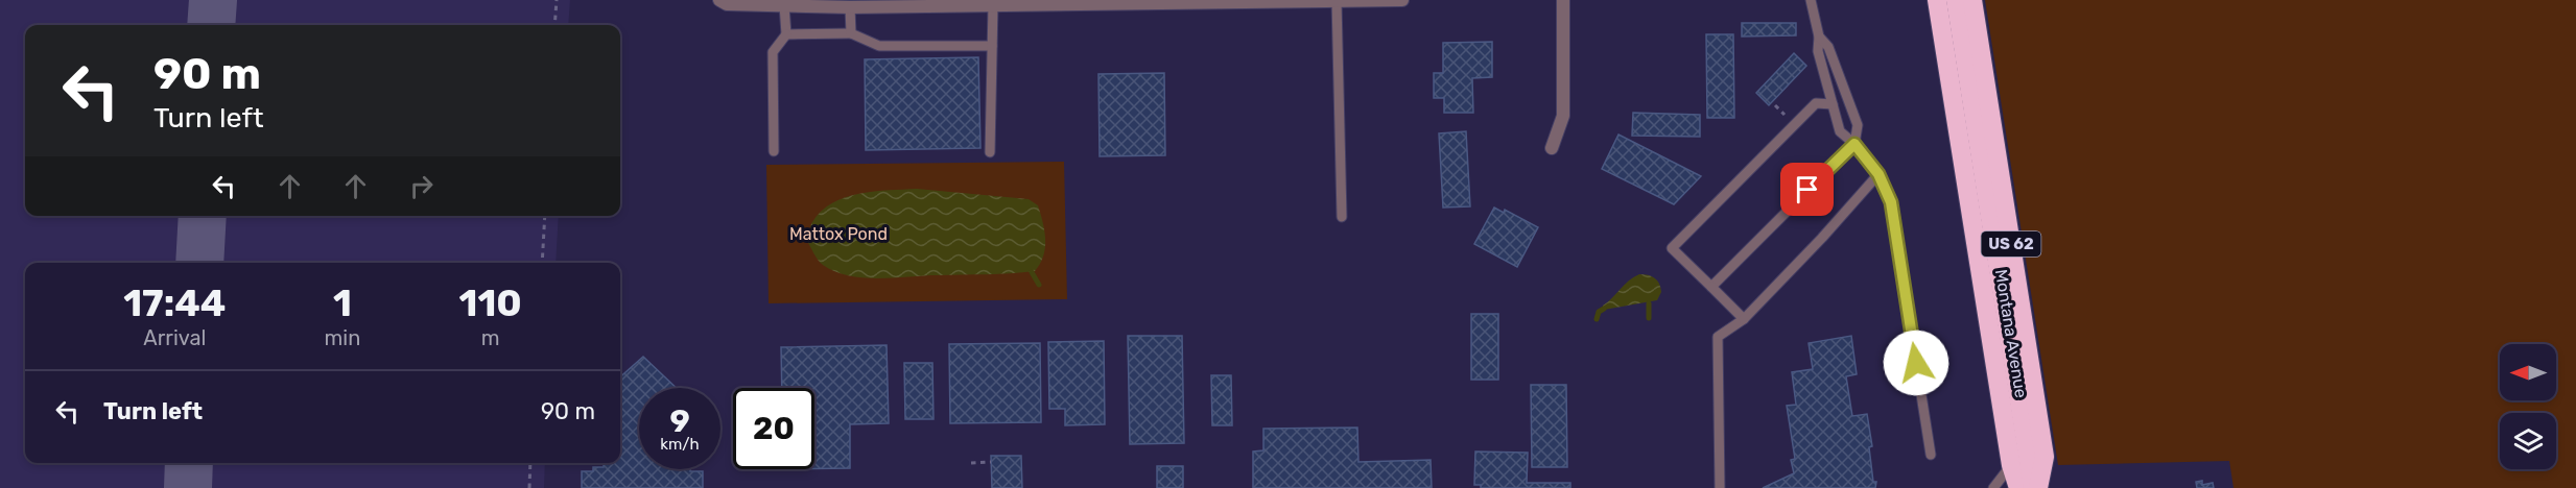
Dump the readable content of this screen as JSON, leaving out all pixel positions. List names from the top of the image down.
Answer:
{
  "streets": {
    "highway": ["US 62", "Montana Avenue"]
  },
  "parks": ["Mattox Pond"],
  "north": "left",
  "page": {
    "turn": ["90 m", "Turn left"],
    "eta": [
      "17:44",
      "Arrival",
      "1",
      "min",
      "110",
      "m"
    ],
    "list": [
      {
        "name": "Turn left",
        "value": "90 m"
      }
    ],
    "speed": "9 km/h",
    "limit": "20"
  }
}
